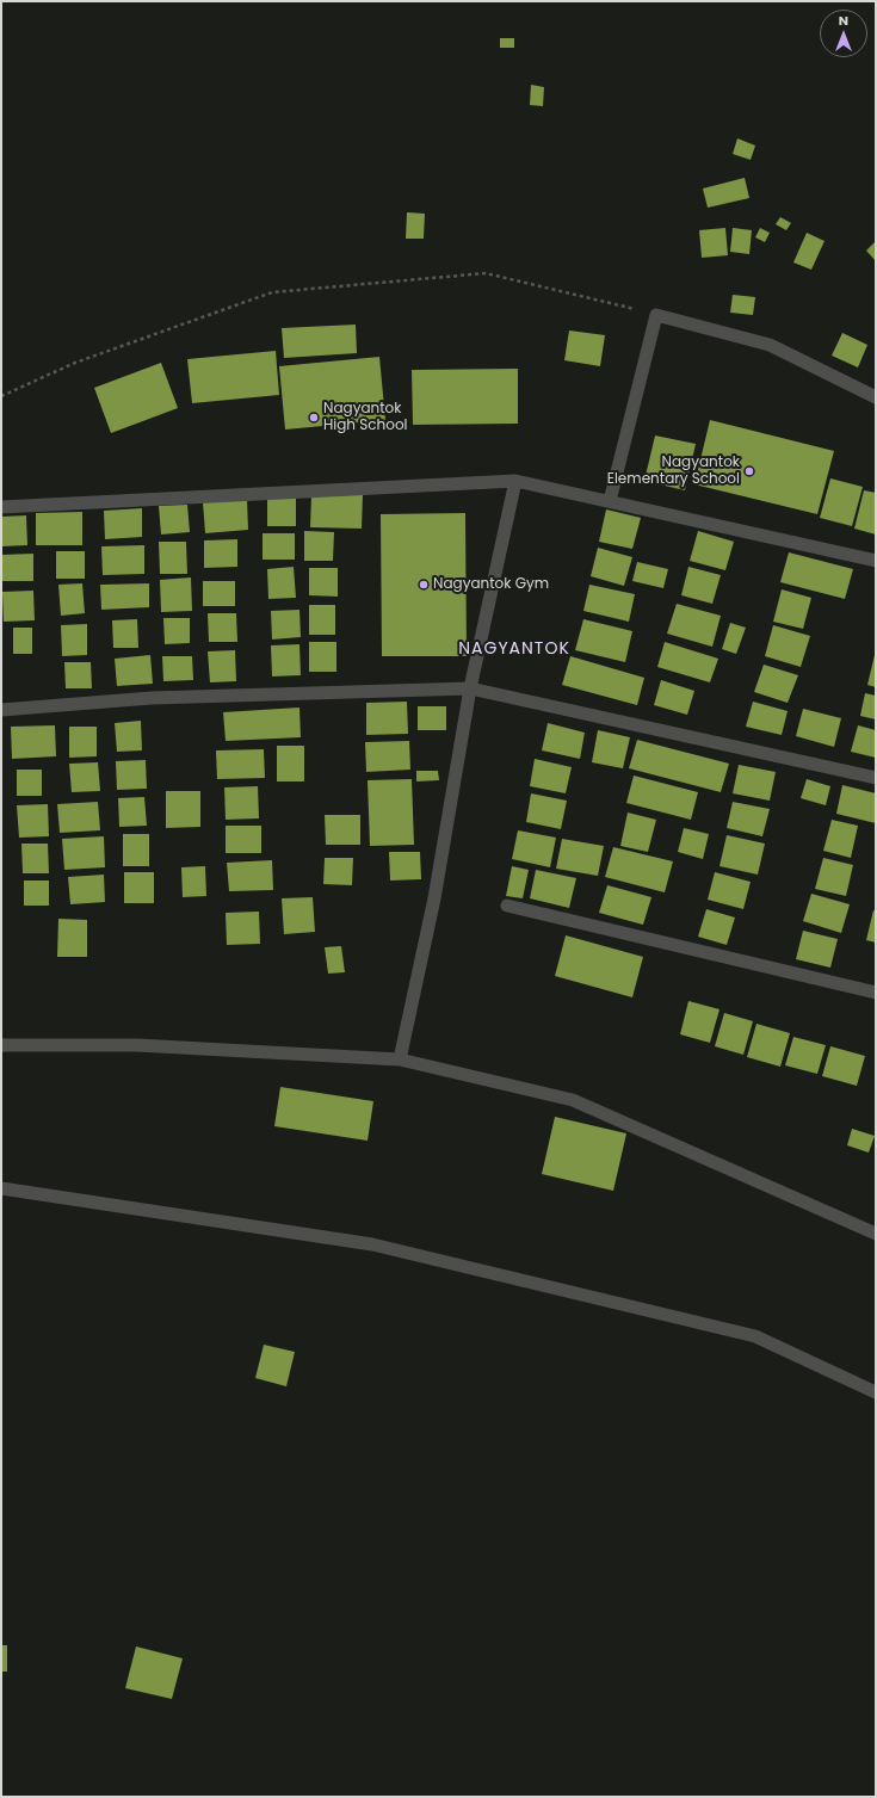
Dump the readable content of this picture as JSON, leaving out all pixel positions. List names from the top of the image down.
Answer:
{
  "districts": ["NAGYANTOK"],
  "places": ["Nagyantok High School", "Nagyantok Elementary School", "Nagyantok Gym"],
  "north": "top"
}
